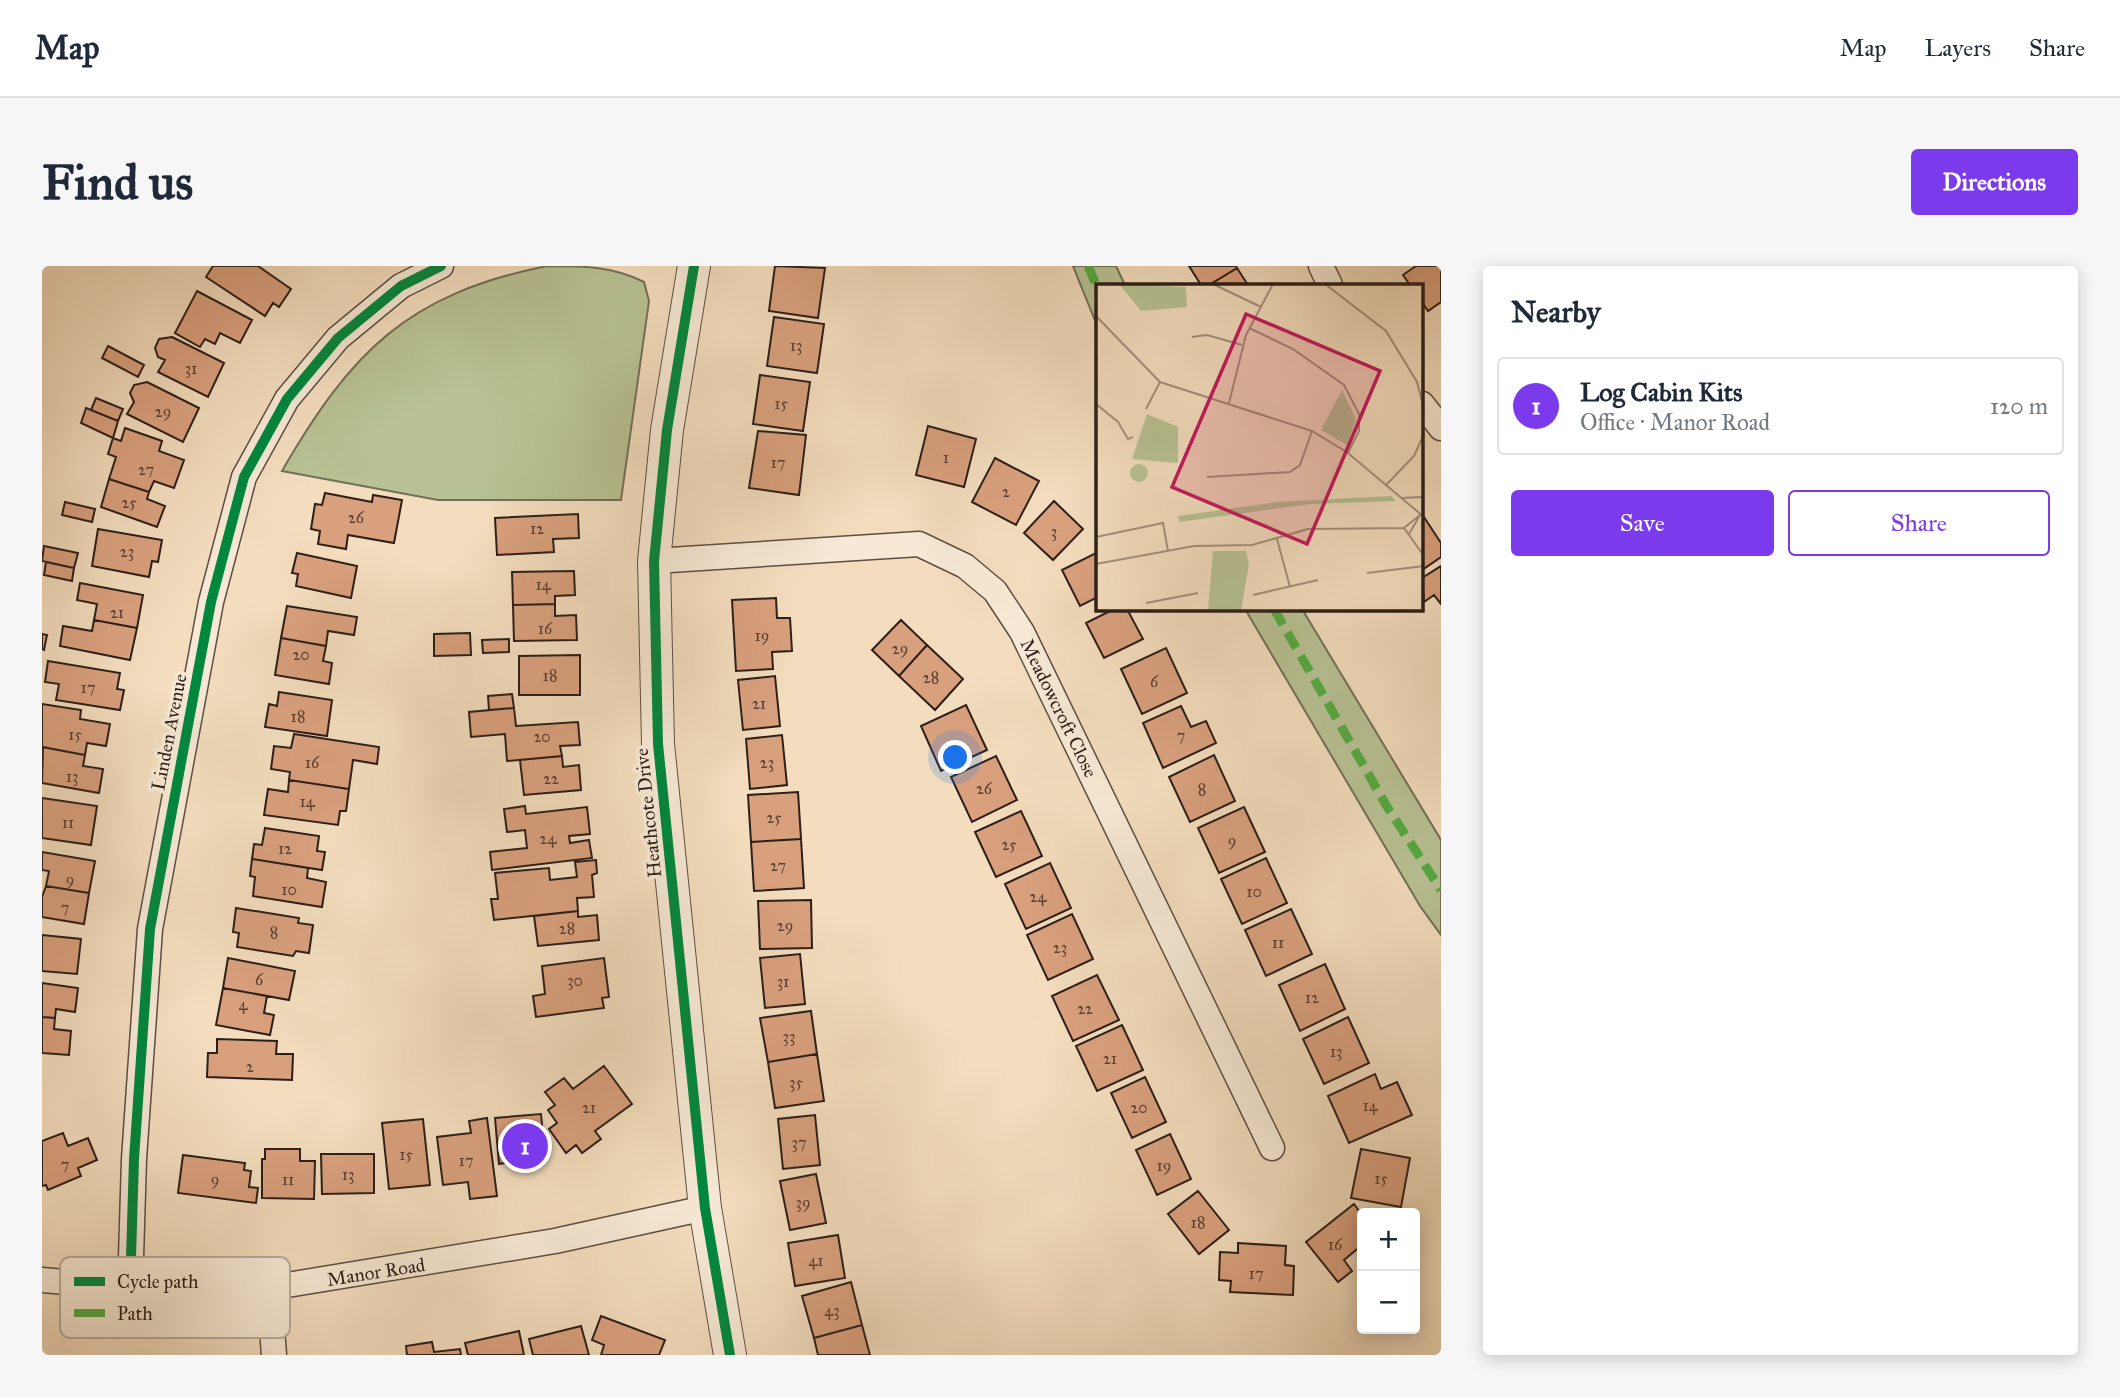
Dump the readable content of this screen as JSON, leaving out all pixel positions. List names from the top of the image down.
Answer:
{
  "streets": {
    "street": [
      "Meadowcroft Close",
      "Linden Avenue",
      "Heathcote Drive",
      "Manor Road"
    ]
  },
  "crossings": [
    ["Meadowcroft Close", "Heathcote Drive"],
    ["Heathcote Drive", "Manor Road"]
  ],
  "house_numbers": [
    "13",
    "31",
    "15",
    "29",
    "1",
    "17",
    "27",
    "2",
    "25",
    "26",
    "12",
    "3",
    "23",
    "14",
    "21",
    "16",
    "19",
    "29",
    "20",
    "18",
    "28",
    "6",
    "17",
    "21",
    "18",
    "15",
    "7",
    "20",
    "16",
    "23",
    "13",
    "22",
    "26",
    "8",
    "14",
    "25",
    "11",
    "24",
    "9",
    "25",
    "12",
    "27",
    "9",
    "10",
    "10",
    "24",
    "7",
    "29",
    "28",
    "8",
    "11",
    "23",
    "6",
    "30",
    "31",
    "12",
    "4",
    "22",
    "33",
    "13",
    "21",
    "2",
    "35",
    "14",
    "21",
    "20",
    "37",
    "15",
    "17",
    "7",
    "19",
    "13",
    "15",
    "9",
    "11",
    "39",
    "18",
    "16",
    "41",
    "17",
    "43"
  ],
  "legend": ["Cycle path", "Path"],
  "page": {
    "header": "Map",
    "nav": ["Map", "Layers", "Share"],
    "buttons": [
      "Directions",
      ["Save", "Share"]
    ],
    "title": "Find us",
    "heading": "Nearby",
    "list": [
      {
        "mark": "1",
        "name": "Log Cabin Kits",
        "note": "Office · Manor Road",
        "value": "120 m"
      }
    ],
    "pins": "1",
    "map_buttons": ["+", "−"]
  }
}
